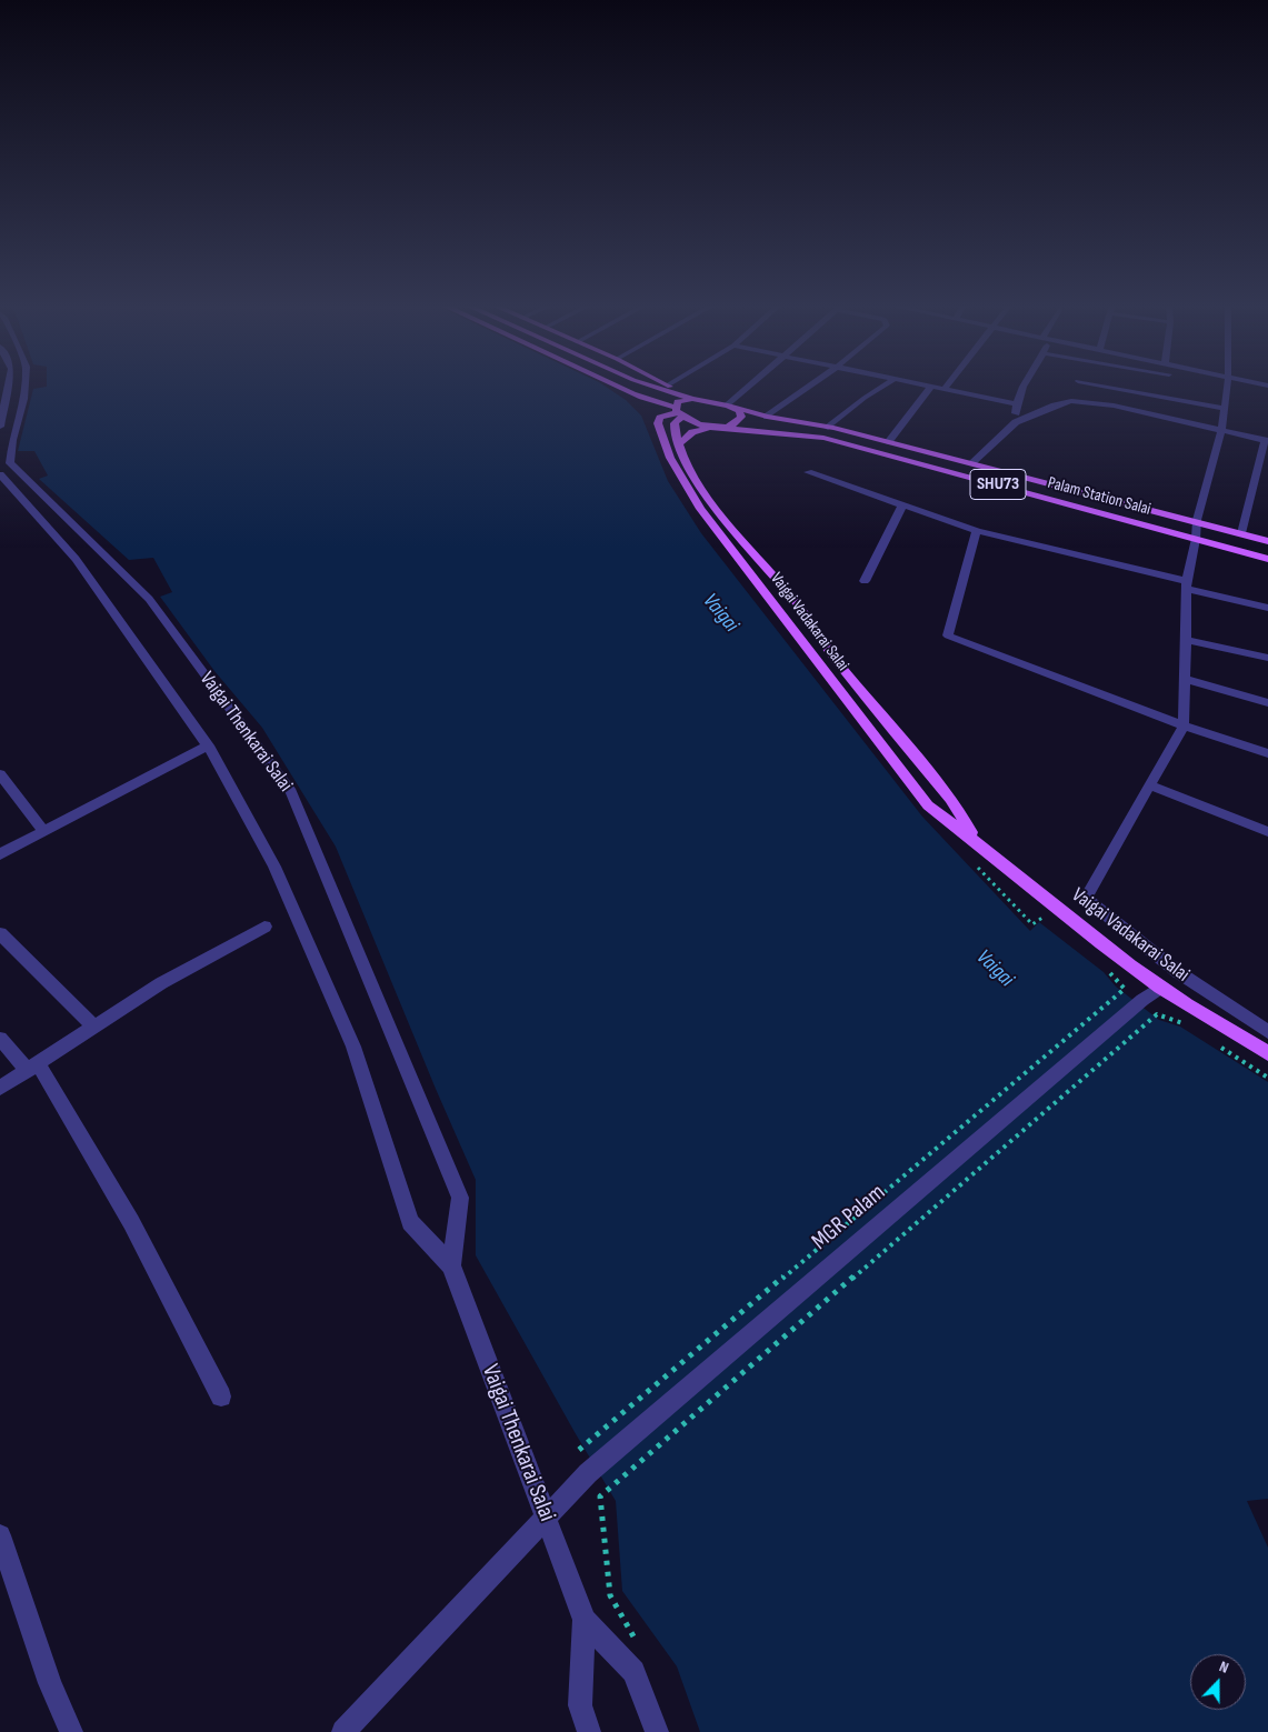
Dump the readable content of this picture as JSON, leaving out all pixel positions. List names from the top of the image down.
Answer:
{
  "streets": {
    "main road": ["SHU73", "Palam Station Salai", "Vaigai Vadakarai Salai"],
    "street": ["Vaigai Thenkarai Salai", "MGR Palam"]
  },
  "crossings": [
    ["SHU73", "Palam Station Salai"],
    ["SHU73", "Vaigai Vadakarai Salai"],
    ["Vaigai Vadakarai Salai", "MGR Palam"],
    ["Vaigai Thenkarai Salai", "MGR Palam"]
  ],
  "water": ["Vaigai"],
  "north": "top"
}
